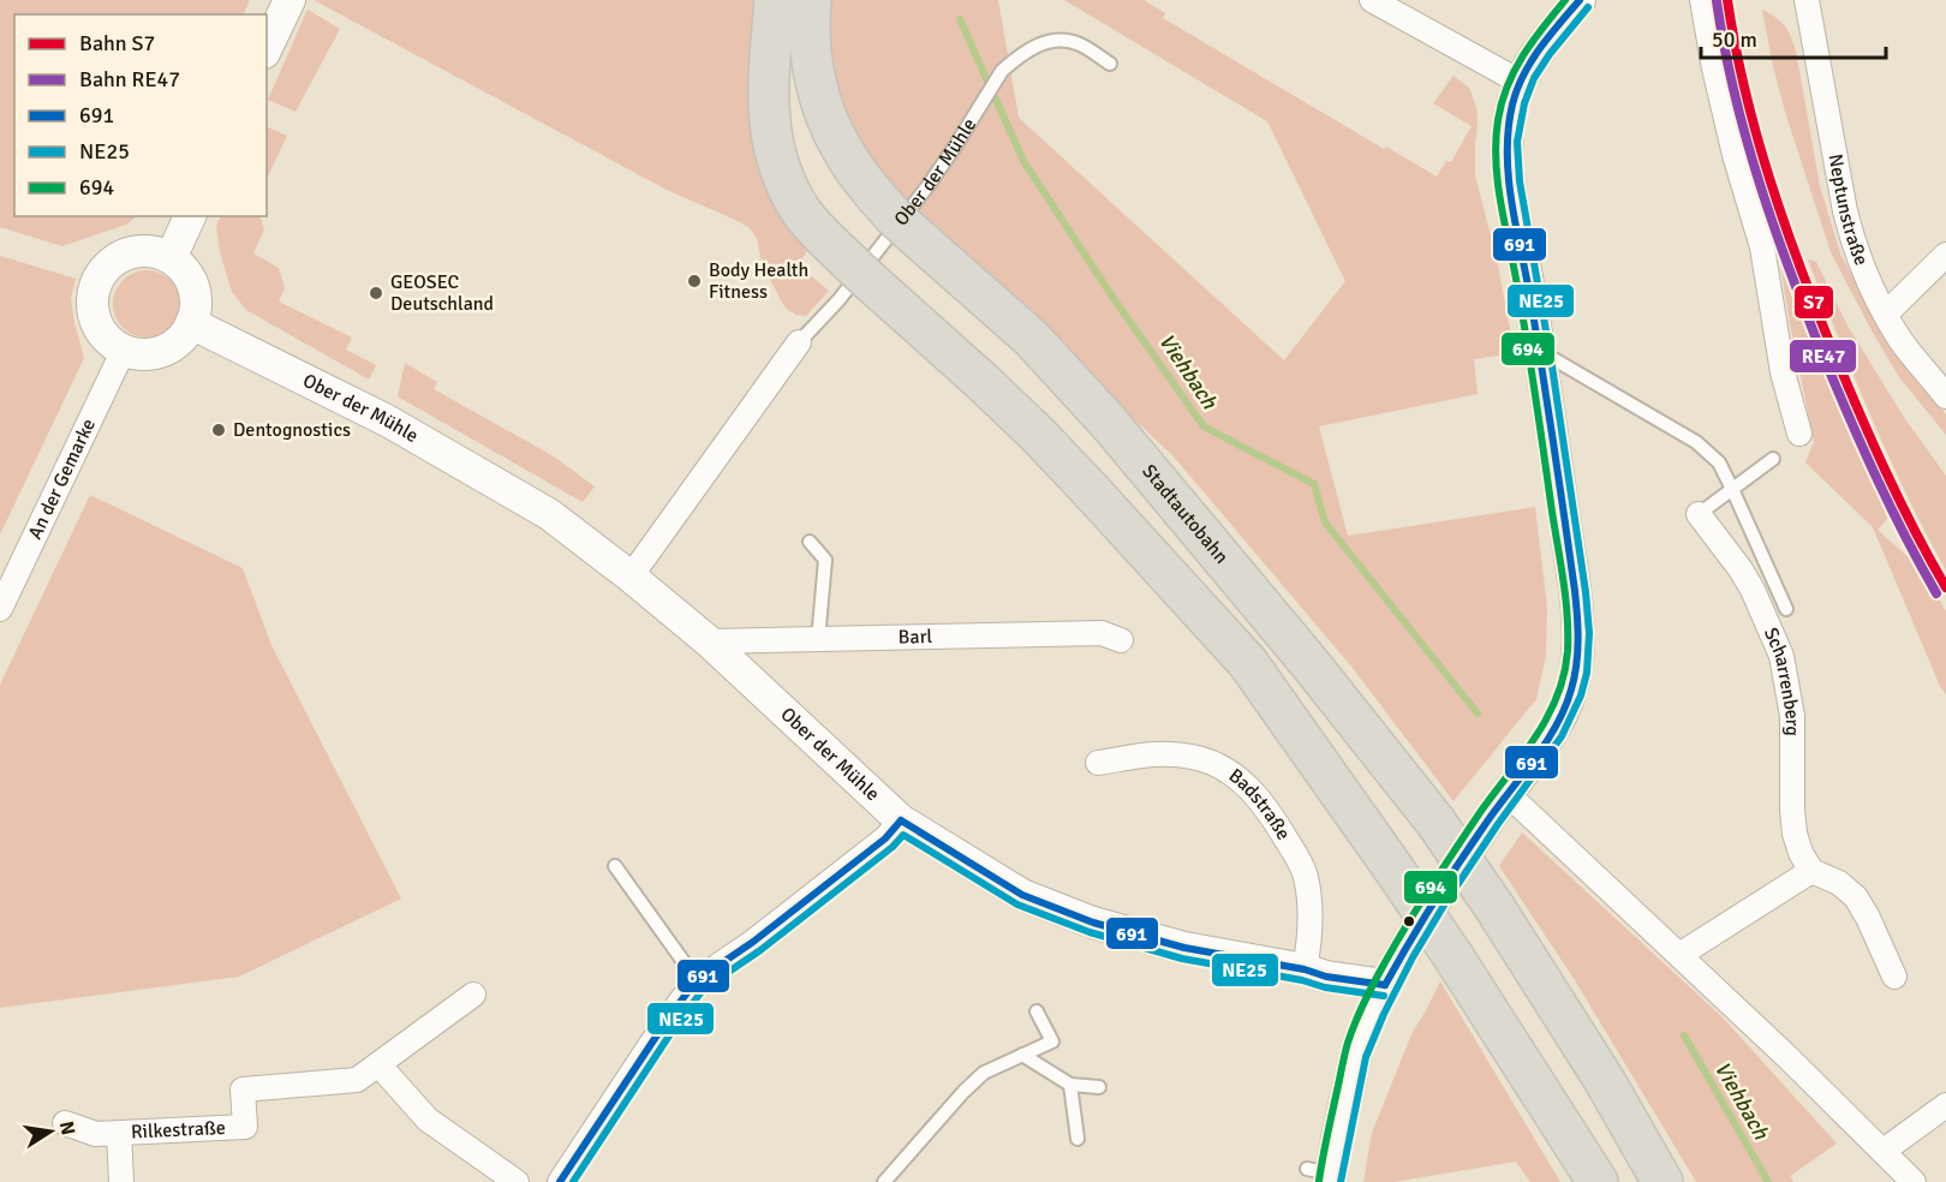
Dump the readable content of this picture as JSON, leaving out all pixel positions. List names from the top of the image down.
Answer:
{
  "streets": {
    "highway": ["Stadtautobahn"],
    "street": [
      "Ober der Mühle",
      "Neptunstraße",
      "An der Gemarke",
      "Barl",
      "Scharrenberg",
      "Badstraße",
      "Rilkestraße"
    ]
  },
  "crossings": [
    ["Ober der Mühle", "An der Gemarke"],
    ["Ober der Mühle", "Barl"],
    ["Ober der Mühle", "Badstraße"]
  ],
  "water": ["Viehbach"],
  "places": ["Body Health Fitness", "GEOSEC Deutschland", "Dentognostics"],
  "lines": [
    "rail line S7",
    "transit line 691",
    "transit line 694",
    "rail line RE47",
    "transit line NE25"
  ],
  "legend": [
    "Bahn S7",
    "Bahn RE47",
    "691",
    "NE25",
    "694"
  ],
  "scale_bar": "50 m",
  "north": "right"
}
